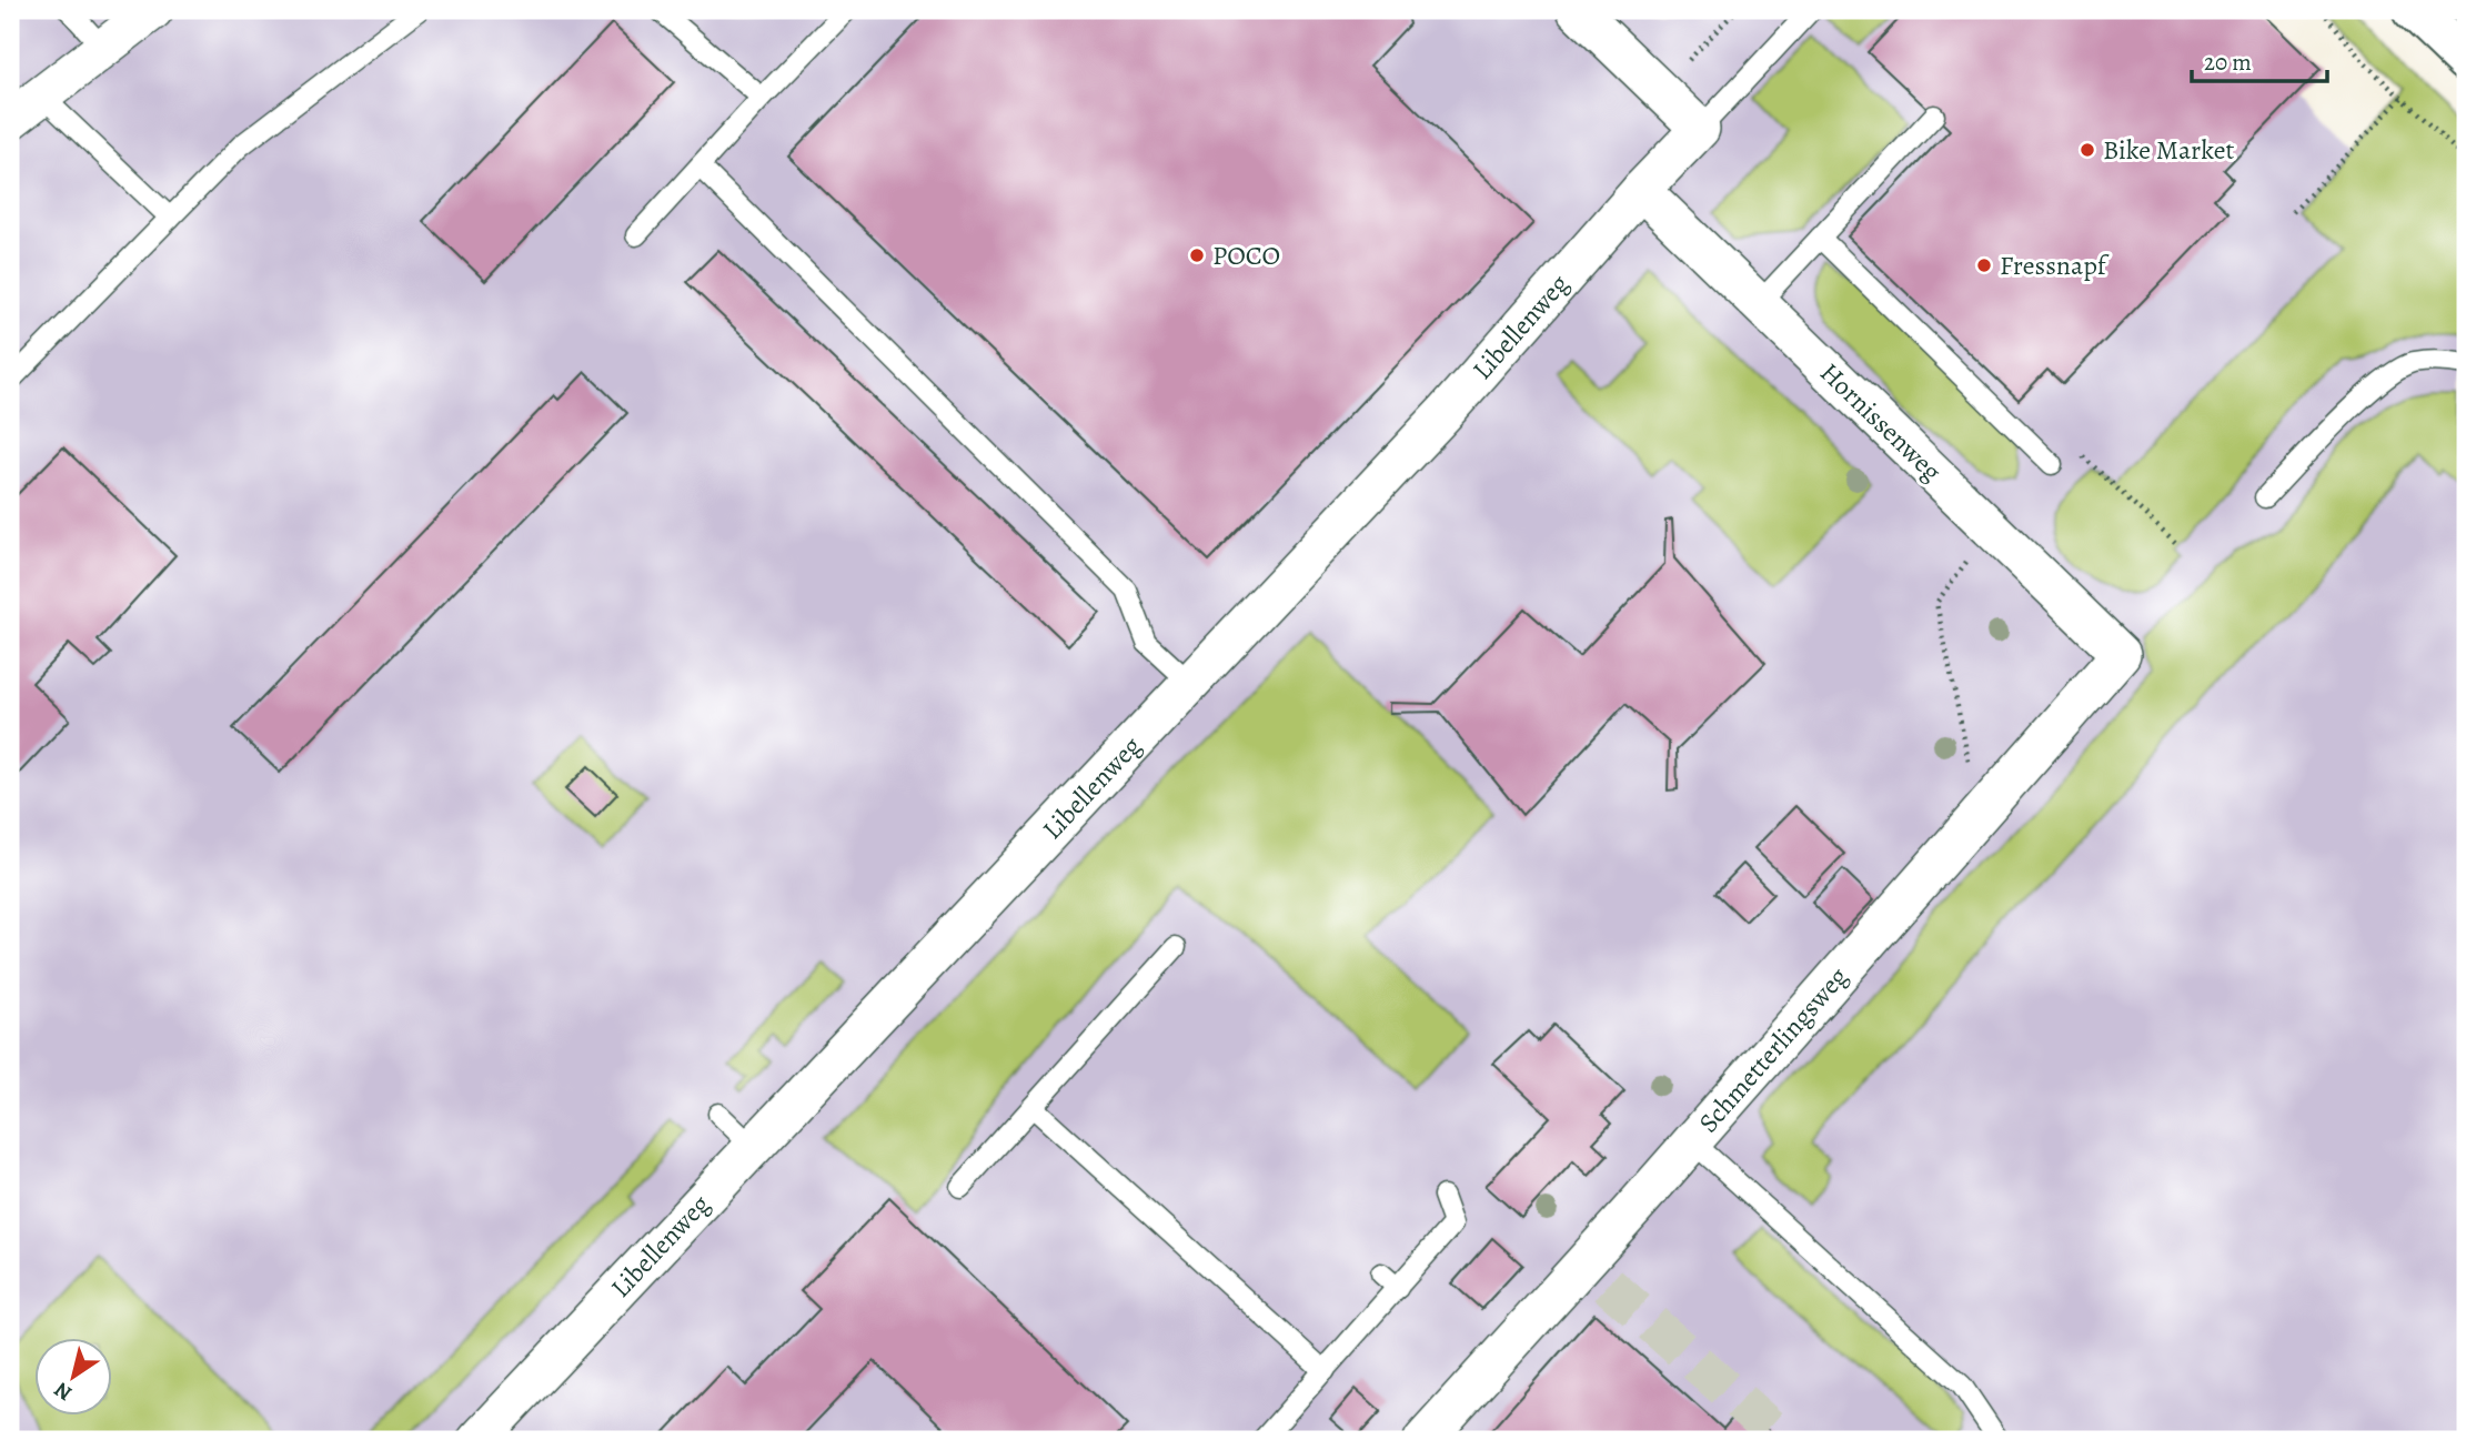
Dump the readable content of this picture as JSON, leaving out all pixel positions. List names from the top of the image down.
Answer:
{
  "streets": {
    "street": ["Libellenweg", "Hornissenweg", "Schmetterlingsweg"]
  },
  "crossings": [
    ["Libellenweg", "Hornissenweg"],
    ["Hornissenweg", "Schmetterlingsweg"]
  ],
  "places": ["Bike Market", "POCO", "Fressnapf"],
  "scale_bar": "20 m",
  "north": "bottom left"
}
